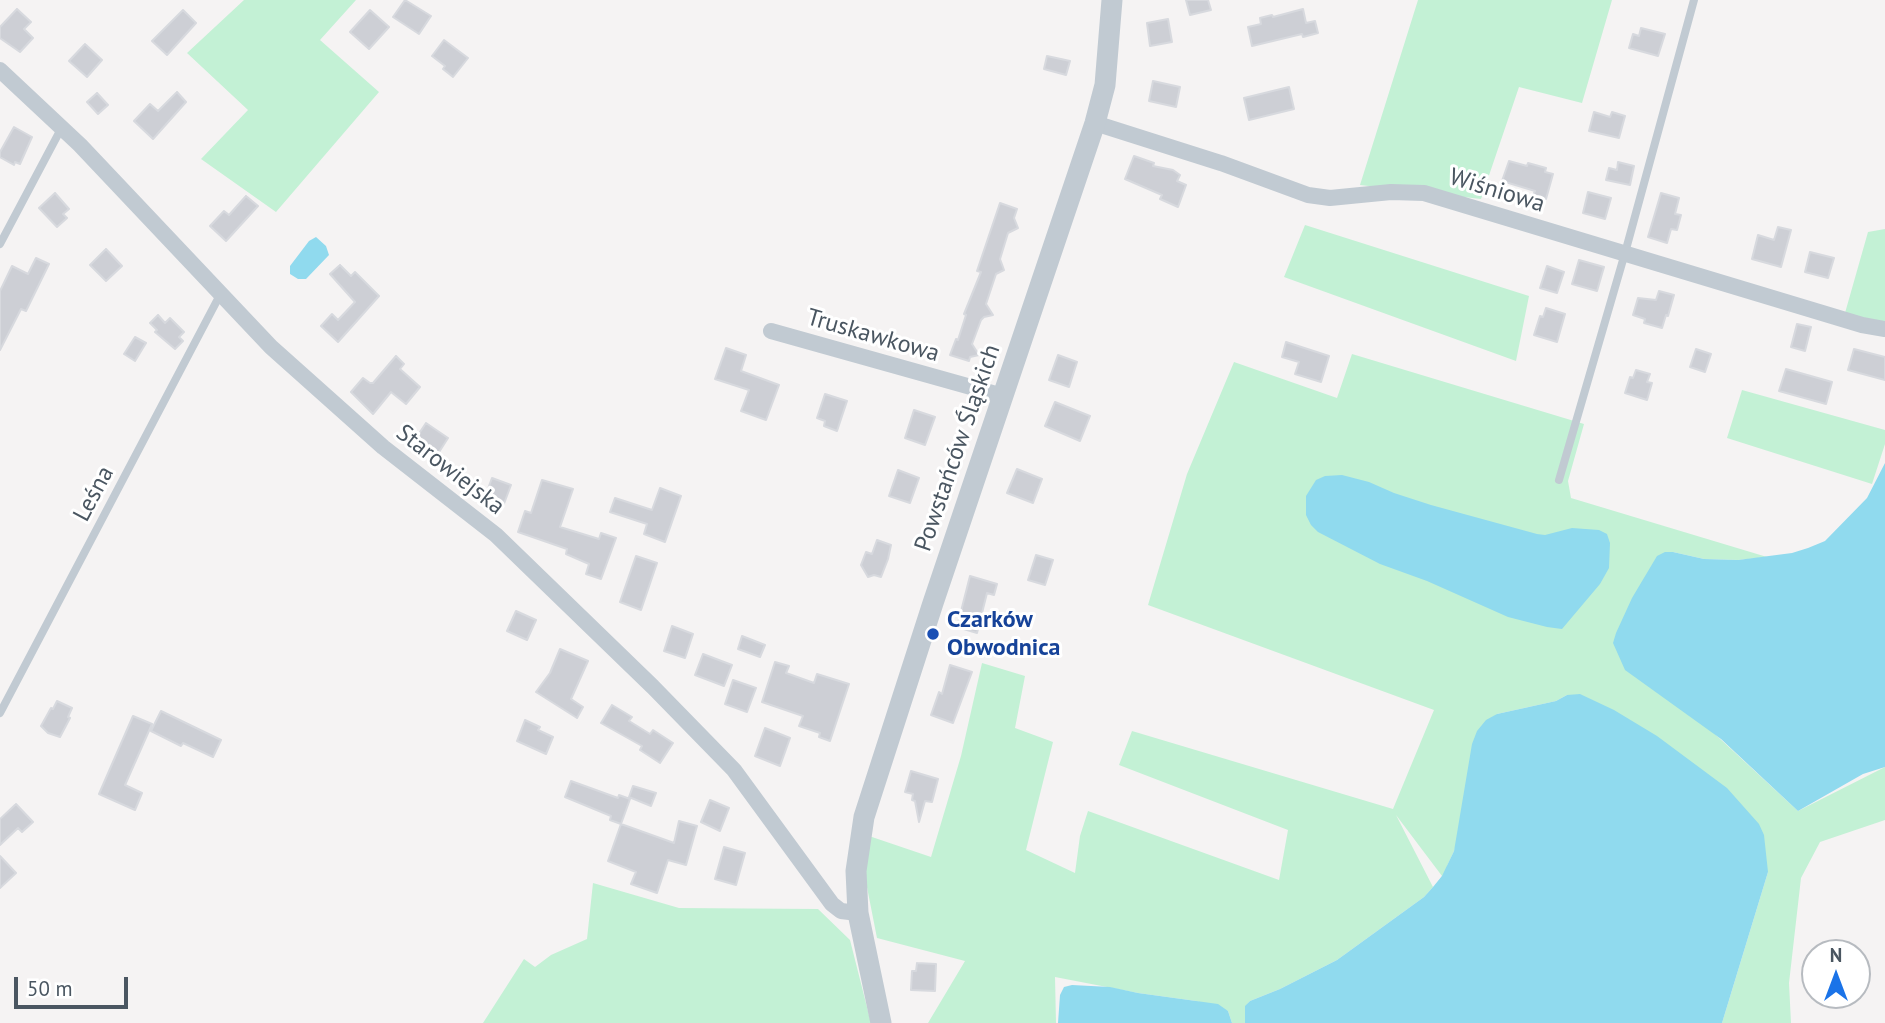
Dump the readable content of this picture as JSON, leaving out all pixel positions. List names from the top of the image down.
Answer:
{
  "streets": {
    "street": [
      "Wiśniowa",
      "Truskawkowa",
      "Powstańców Śląskich",
      "Starowiejska"
    ],
    "lane": ["Leśna"]
  },
  "crossings": [
    ["Wiśniowa", "Powstańców Śląskich"],
    ["Truskawkowa", "Powstańców Śląskich"],
    ["Powstańców Śląskich", "Starowiejska"],
    ["Starowiejska", "Leśna"]
  ],
  "places": ["Czarków Obwodnica"],
  "scale_bar": "50 m",
  "north": "top"
}
